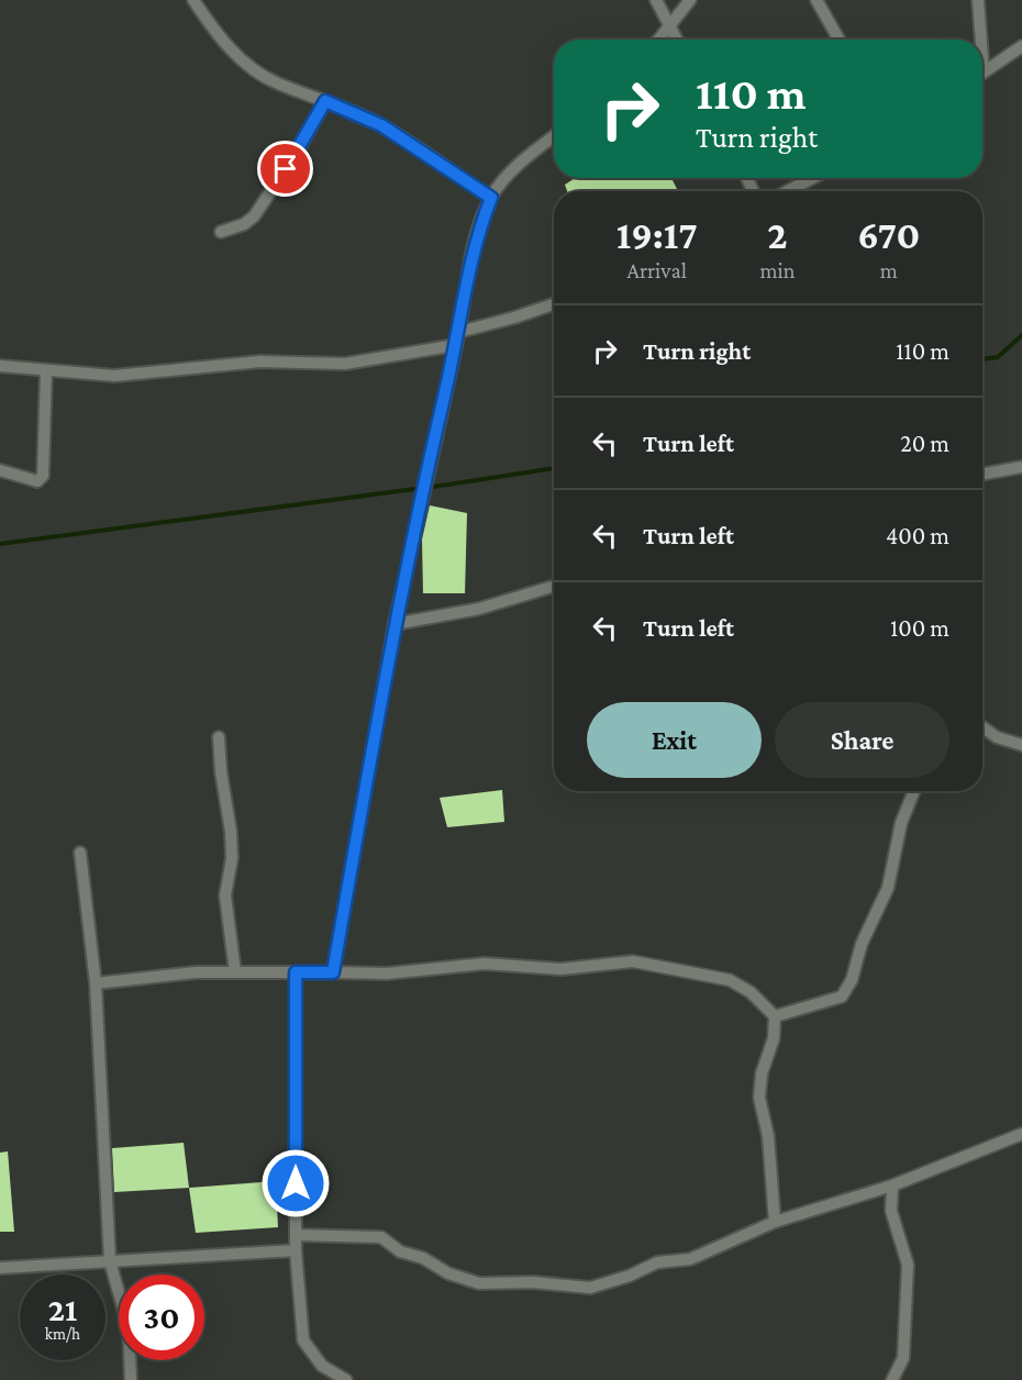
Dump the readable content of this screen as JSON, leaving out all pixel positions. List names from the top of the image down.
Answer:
{
  "page": {
    "turn": ["110 m", "Turn right"],
    "eta": [
      "19:17",
      "Arrival",
      "2",
      "min",
      "670",
      "m"
    ],
    "list": [
      {
        "name": "Turn right",
        "value": "110 m"
      },
      {
        "name": "Turn left",
        "value": "20 m"
      },
      {
        "name": "Turn left",
        "value": "400 m"
      },
      {
        "name": "Turn left",
        "value": "100 m"
      }
    ],
    "buttons": ["Exit", "Share"],
    "speed": "21 km/h",
    "limit": "30"
  }
}
